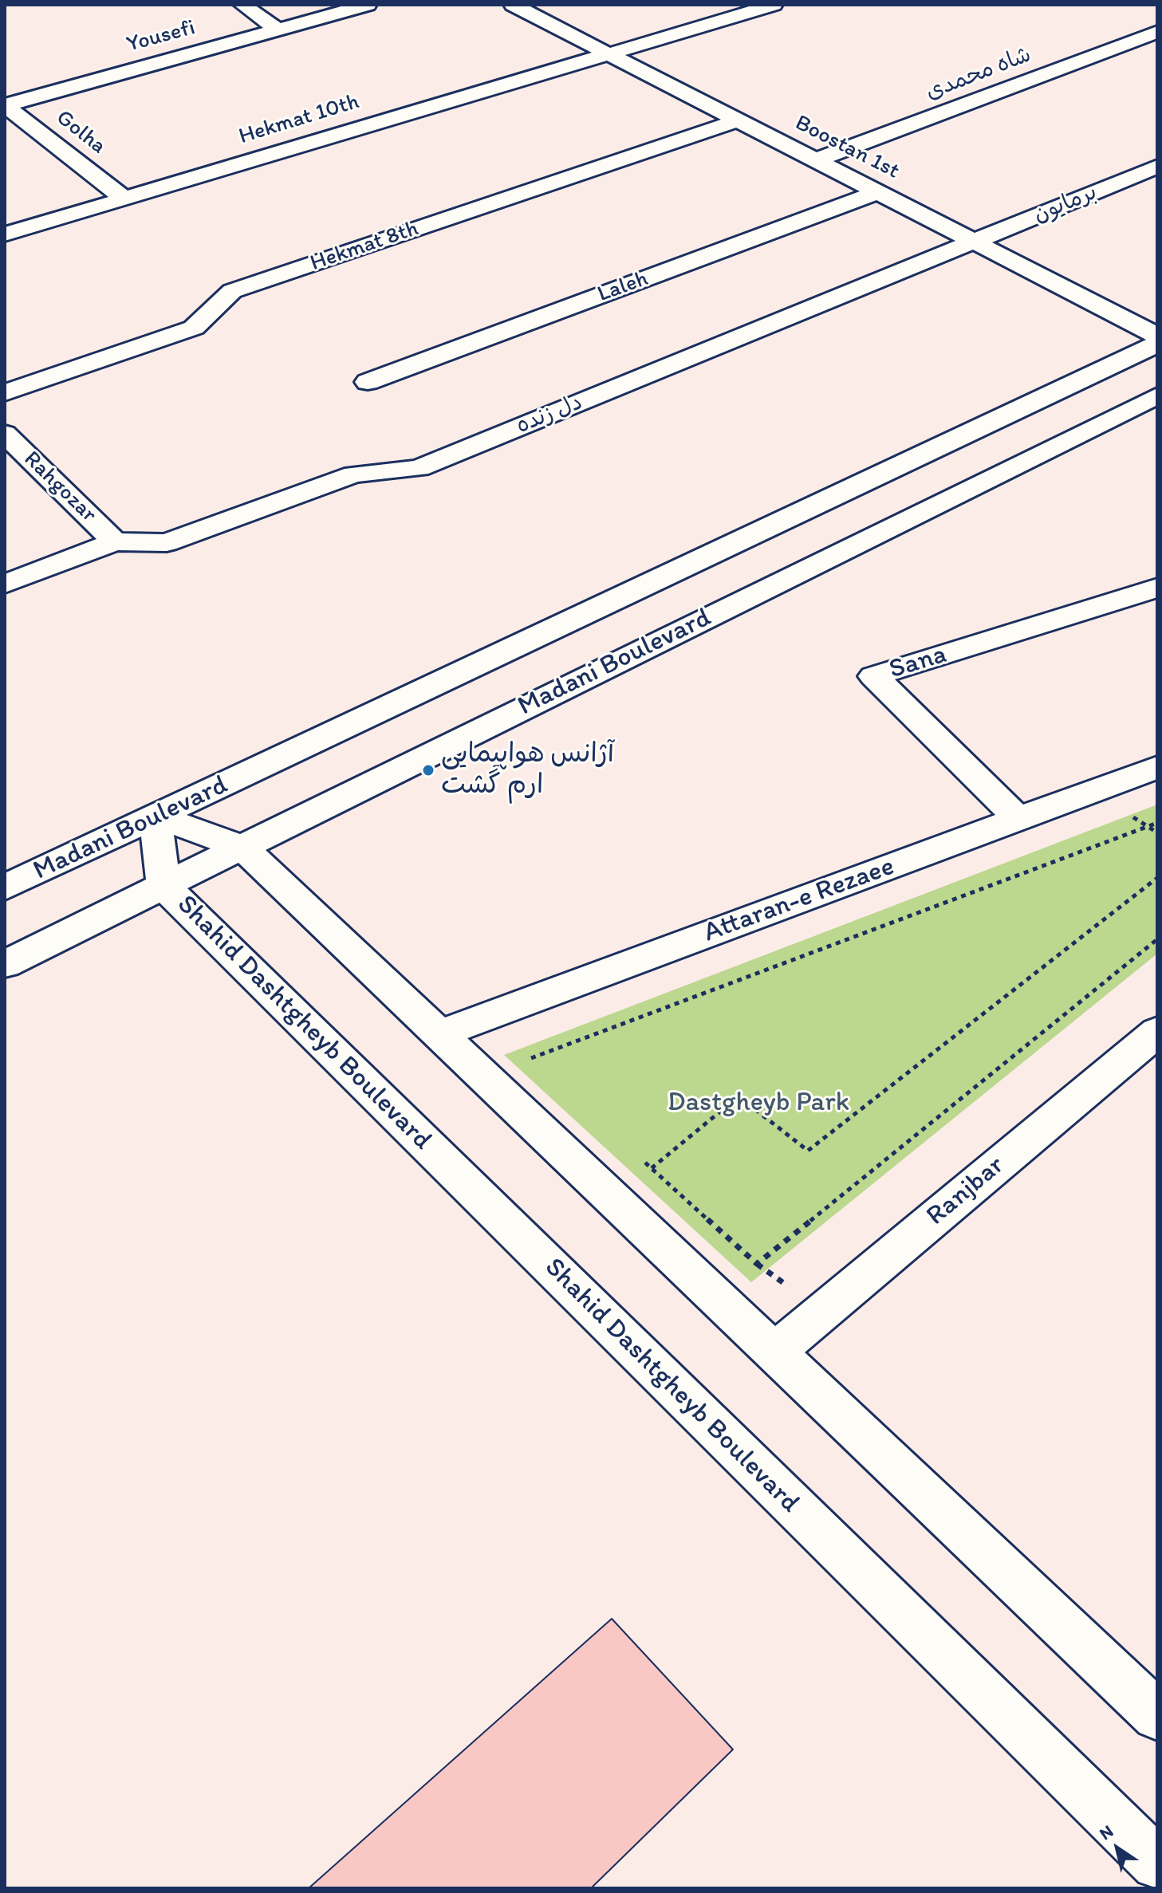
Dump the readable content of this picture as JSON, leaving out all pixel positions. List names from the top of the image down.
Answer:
{
  "streets": {
    "street": [
      "Yousefi",
      "شاه محمدی",
      "Hekmat 10th",
      "Golha",
      "Boostan 1st",
      "برمایون",
      "Hekmat 8th",
      "Laleh",
      "دل زنده",
      "Rahgozar",
      "Madani Boulevard",
      "Sana",
      "Attaran-e Rezaee",
      "Shahid Dashtgheyb Boulevard",
      "Ranjbar"
    ]
  },
  "crossings": [
    ["Yousefi", "Golha"],
    ["شاه محمدی", "Boostan 1st"],
    ["Hekmat 10th", "Golha"],
    ["Hekmat 10th", "Boostan 1st"],
    ["Boostan 1st", "برمایون"],
    ["Boostan 1st", "Hekmat 8th"],
    ["Boostan 1st", "Laleh"],
    ["Boostan 1st", "دل زنده"],
    ["برمایون", "دل زنده"],
    ["دل زنده", "Rahgozar"],
    ["Madani Boulevard", "Shahid Dashtgheyb Boulevard"],
    ["Sana", "Attaran-e Rezaee"]
  ],
  "parks": ["Dastgheyb Park"],
  "places": ["آژانس هواپیمایی ارم‌ گشت"],
  "north": "top left"
}
